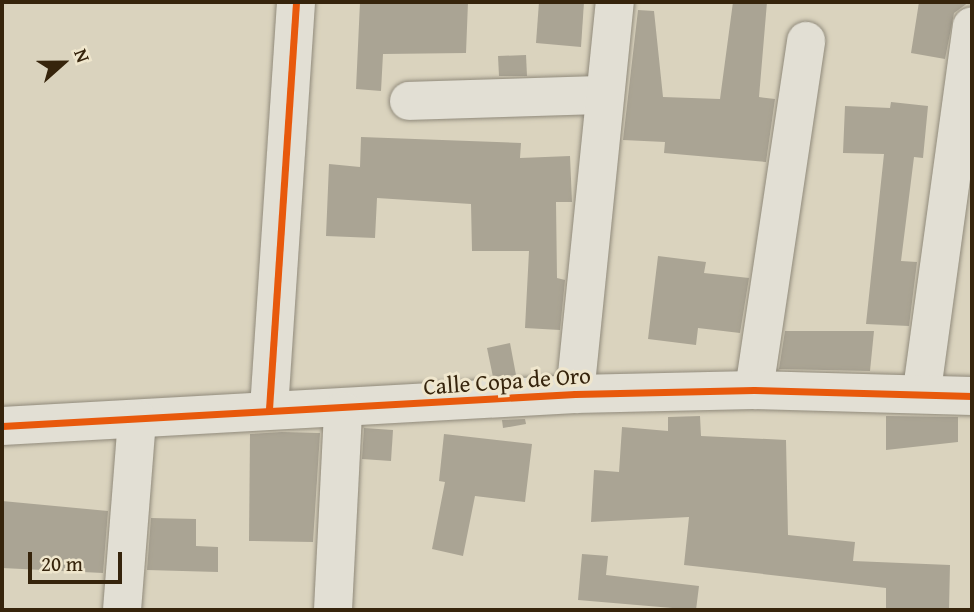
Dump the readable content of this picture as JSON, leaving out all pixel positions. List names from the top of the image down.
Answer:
{
  "streets": {
    "street": ["Calle Copa de Oro"]
  },
  "scale_bar": "20 m",
  "north": "right"
}
